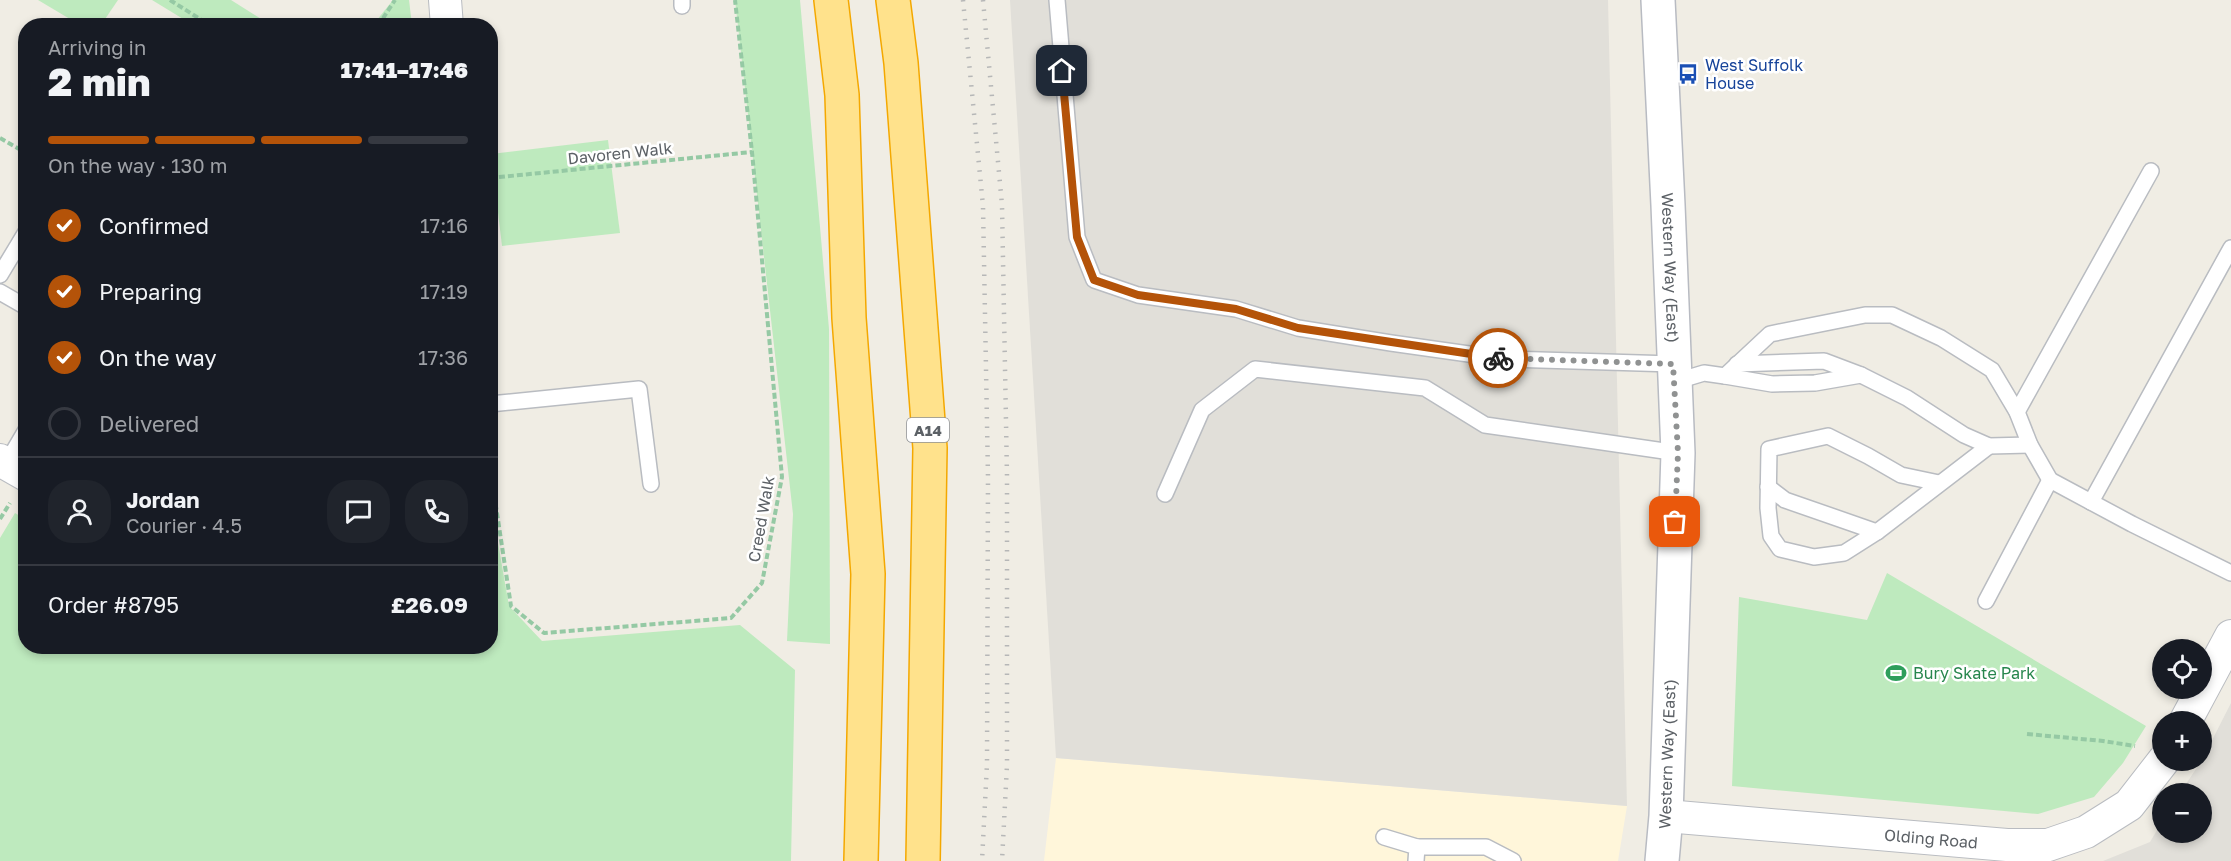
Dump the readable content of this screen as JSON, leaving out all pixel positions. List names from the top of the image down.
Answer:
{
  "streets": {
    "highway": ["A14"],
    "street": ["Western Way (East)", "Olding Road"],
    "path": ["Davoren Walk", "Creed Walk"]
  },
  "crossings": [
    ["Davoren Walk", "Creed Walk"],
    ["Western Way (East)", "Olding Road"]
  ],
  "places": {
    "bus stop": ["West Suffolk House"],
    "sports": ["Bury Skate Park"]
  },
  "page": {
    "heading": ["2 min", "Arriving in", "17:41–17:46"],
    "panel": [
      "Jordan",
      "Courier · 4.5",
      "Order #8795",
      "£26.09"
    ],
    "bar": "On the way · 130 m",
    "list": [
      ["Confirmed", "17:16"],
      ["Preparing", "17:19"],
      ["On the way", "17:36"],
      "Delivered"
    ],
    "map_buttons": ["+", "−"]
  }
}
